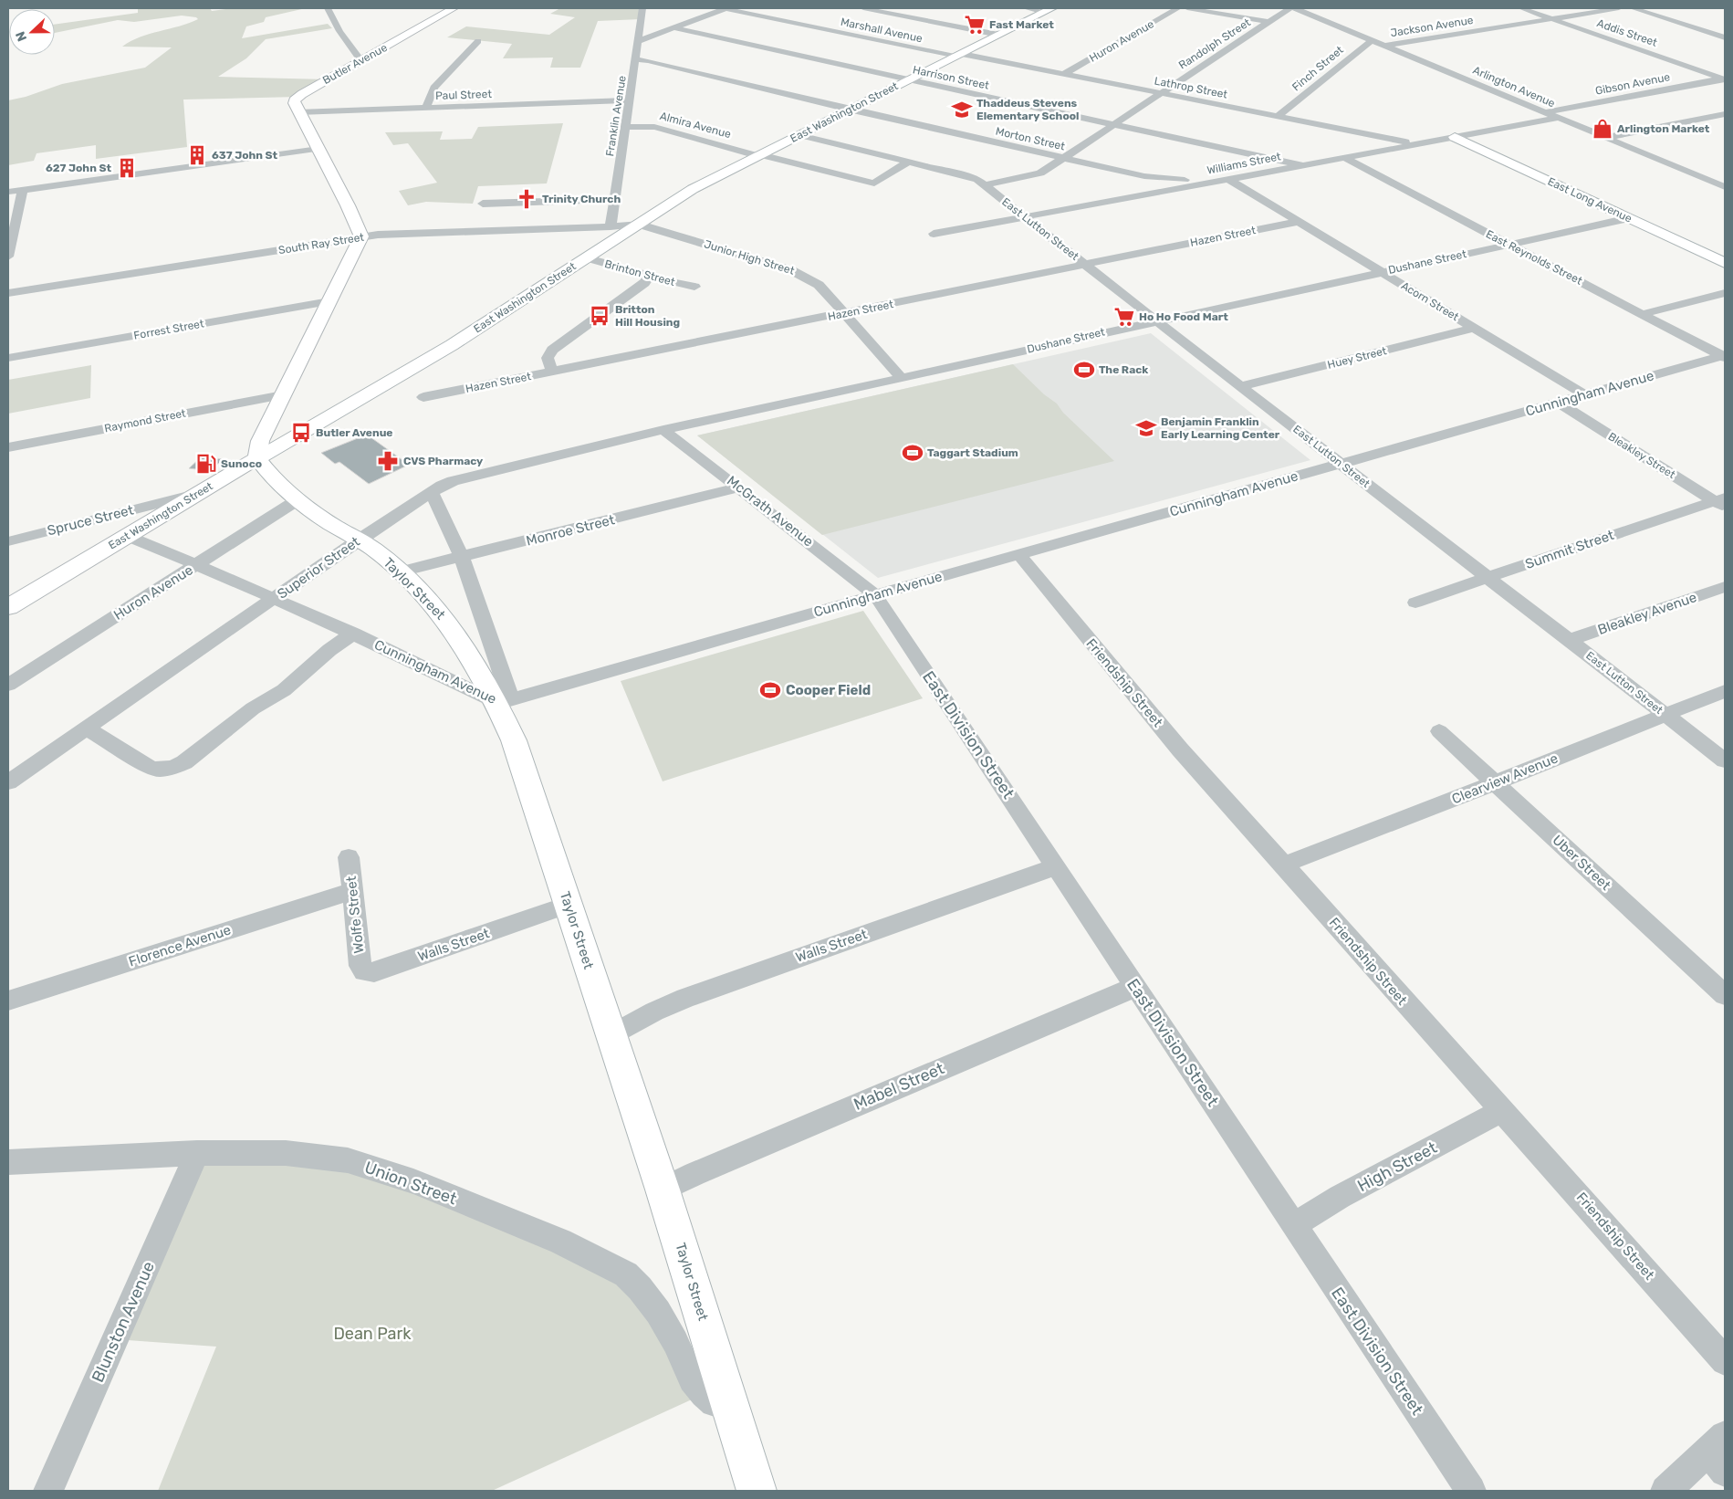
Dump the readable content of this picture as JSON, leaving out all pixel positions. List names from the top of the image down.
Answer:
{
  "streets": {
    "main road": [
      "Butler Avenue",
      "East Washington Street",
      "East Long Avenue",
      "Taylor Street"
    ],
    "street": [
      "Jackson Avenue",
      "Marshall Avenue",
      "Addis Street",
      "Huron Avenue",
      "Randolph Street",
      "Finch Street",
      "Harrison Street",
      "Gibson Avenue",
      "Arlington Avenue",
      "Lathrop Street",
      "Paul Street",
      "Franklin Avenue",
      "Almira Avenue",
      "Morton Street",
      "Williams Street",
      "East Lutton Street",
      "Hazen Street",
      "South Ray Street",
      "Junior High Street",
      "East Reynolds Street",
      "Dushane Street",
      "Brinton Street",
      "Acorn Street",
      "Forrest Street",
      "Huey Street",
      "Cunningham Avenue",
      "Raymond Street",
      "Bleakley Street",
      "McGrath Avenue",
      "Spruce Street",
      "Monroe Street",
      "Summit Street",
      "Superior Street",
      "Bleakley Avenue",
      "Friendship Street",
      "East Division Street",
      "Clearview Avenue",
      "Uber Street",
      "Wolfe Street",
      "Walls Street",
      "Florence Avenue",
      "Mabel Street",
      "High Street",
      "Union Street",
      "Blunston Avenue"
    ]
  },
  "crossings": [
    ["Jackson Avenue", "Addis Street"],
    ["Jackson Avenue", "Arlington Avenue"],
    ["Marshall Avenue", "Lathrop Street"],
    ["Marshall Avenue", "East Washington Street"],
    ["Addis Street", "Gibson Avenue"],
    ["Huron Avenue", "Lathrop Street"],
    ["Huron Avenue", "Cunningham Avenue"],
    ["Huron Avenue", "Taylor Street"],
    ["Randolph Street", "Harrison Street"],
    ["Randolph Street", "Lathrop Street"],
    ["Randolph Street", "Morton Street"],
    ["Randolph Street", "East Lutton Street"],
    ["Butler Avenue", "Paul Street"],
    ["Finch Street", "Arlington Avenue"],
    ["Finch Street", "Lathrop Street"],
    ["Harrison Street", "East Washington Street"],
    ["Harrison Street", "Williams Street"],
    ["Gibson Avenue", "Arlington Avenue"],
    ["Arlington Avenue", "Williams Street"],
    ["Lathrop Street", "East Washington Street"],
    ["Lathrop Street", "Williams Street"],
    ["Paul Street", "Franklin Avenue"],
    ["East Washington Street", "Almira Avenue"],
    ["East Washington Street", "Morton Street"],
    ["East Washington Street", "East Lutton Street"],
    ["East Washington Street", "South Ray Street"],
    ["East Washington Street", "Junior High Street"],
    ["East Washington Street", "Brinton Street"],
    ["East Washington Street", "Cunningham Avenue"],
    ["East Washington Street", "Spruce Street"],
    ["East Washington Street", "Taylor Street"],
    ["Franklin Avenue", "Almira Avenue"],
    ["Franklin Avenue", "Morton Street"],
    ["Franklin Avenue", "South Ray Street"],
    ["Almira Avenue", "East Lutton Street"],
    ["Morton Street", "Williams Street"],
    ["Williams Street", "East Long Avenue"],
    ["Williams Street", "East Lutton Street"],
    ["Williams Street", "East Reynolds Street"],
    ["Williams Street", "Acorn Street"],
    ["East Long Avenue", "Dushane Street"],
    ["East Lutton Street", "Hazen Street"],
    ["East Lutton Street", "Dushane Street"],
    ["East Lutton Street", "Huey Street"],
    ["East Lutton Street", "Cunningham Avenue"],
    ["East Lutton Street", "Summit Street"],
    ["East Lutton Street", "Bleakley Avenue"],
    ["East Lutton Street", "Clearview Avenue"],
    ["Hazen Street", "Junior High Street"],
    ["Hazen Street", "Acorn Street"],
    ["South Ray Street", "Junior High Street"],
    ["Junior High Street", "Dushane Street"],
    ["East Reynolds Street", "Dushane Street"],
    ["East Reynolds Street", "Cunningham Avenue"],
    ["Dushane Street", "Acorn Street"],
    ["Dushane Street", "McGrath Avenue"],
    ["Dushane Street", "Superior Street"],
    ["Acorn Street", "Huey Street"],
    ["Acorn Street", "Cunningham Avenue"],
    ["Cunningham Avenue", "Bleakley Street"],
    ["Cunningham Avenue", "McGrath Avenue"],
    ["Cunningham Avenue", "Superior Street"],
    ["Cunningham Avenue", "Taylor Street"],
    ["Cunningham Avenue", "Friendship Street"],
    ["Cunningham Avenue", "East Division Street"],
    ["Bleakley Street", "Summit Street"],
    ["McGrath Avenue", "Monroe Street"],
    ["McGrath Avenue", "Superior Street"],
    ["McGrath Avenue", "East Division Street"],
    ["Monroe Street", "Taylor Street"],
    ["Superior Street", "Taylor Street"],
    ["Taylor Street", "Walls Street"],
    ["Taylor Street", "Mabel Street"],
    ["Taylor Street", "Union Street"],
    ["Friendship Street", "Clearview Avenue"],
    ["Friendship Street", "High Street"],
    ["East Division Street", "Walls Street"],
    ["East Division Street", "Mabel Street"],
    ["East Division Street", "High Street"],
    ["Clearview Avenue", "Uber Street"],
    ["Wolfe Street", "Walls Street"],
    ["Wolfe Street", "Florence Avenue"],
    ["Union Street", "Blunston Avenue"]
  ],
  "parks": ["Dean Park"],
  "places": {
    "supermarket": ["Fast Market", "Ho Ho Food Mart"],
    "school or university": ["Thaddeus Stevens Elementary School", "Benjamin Franklin Early Learning Center"],
    "shop": ["Arlington Market"],
    "building": ["637 John St", "627 John St"],
    "church": ["Trinity Church"],
    "bus stop": ["Britton Hill Housing", "Butler Avenue"],
    "sports": ["The Rack", "Taggart Stadium", "Cooper Field"],
    "pharmacy": ["CVS Pharmacy"],
    "fuel station": ["Sunoco"]
  },
  "north": "left"
}
